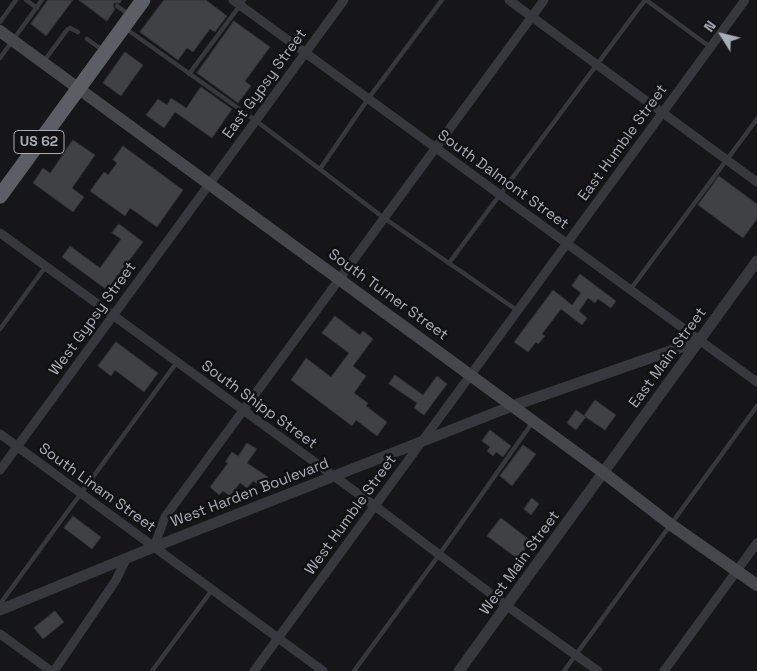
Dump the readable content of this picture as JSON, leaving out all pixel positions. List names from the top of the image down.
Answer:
{
  "streets": {
    "highway": ["US 62"],
    "main road": ["South Turner Street"],
    "street": [
      "East Gypsy Street",
      "East Humble Street",
      "South Dalmont Street",
      "West Gypsy Street",
      "East Main Street",
      "South Shipp Street",
      "South Linam Street",
      "West Harden Boulevard",
      "West Humble Street",
      "West Main Street"
    ]
  },
  "crossings": [
    ["East Gypsy Street", "South Dalmont Street"],
    ["East Gypsy Street", "South Turner Street"],
    ["East Gypsy Street", "West Gypsy Street"],
    ["US 62", "South Turner Street"],
    ["East Humble Street", "South Dalmont Street"],
    ["East Humble Street", "South Turner Street"],
    ["East Humble Street", "West Humble Street"],
    ["South Dalmont Street", "East Main Street"],
    ["South Dalmont Street", "West Harden Boulevard"],
    ["South Turner Street", "West Gypsy Street"],
    ["South Turner Street", "East Main Street"],
    ["South Turner Street", "West Harden Boulevard"],
    ["South Turner Street", "West Humble Street"],
    ["South Turner Street", "West Main Street"],
    ["West Gypsy Street", "South Shipp Street"],
    ["West Gypsy Street", "South Linam Street"],
    ["East Main Street", "West Harden Boulevard"],
    ["East Main Street", "West Main Street"],
    ["South Shipp Street", "West Harden Boulevard"],
    ["South Shipp Street", "West Humble Street"],
    ["South Shipp Street", "West Main Street"],
    ["South Linam Street", "West Harden Boulevard"],
    ["South Linam Street", "West Humble Street"],
    ["West Harden Boulevard", "West Humble Street"]
  ],
  "north": "top left"
}
